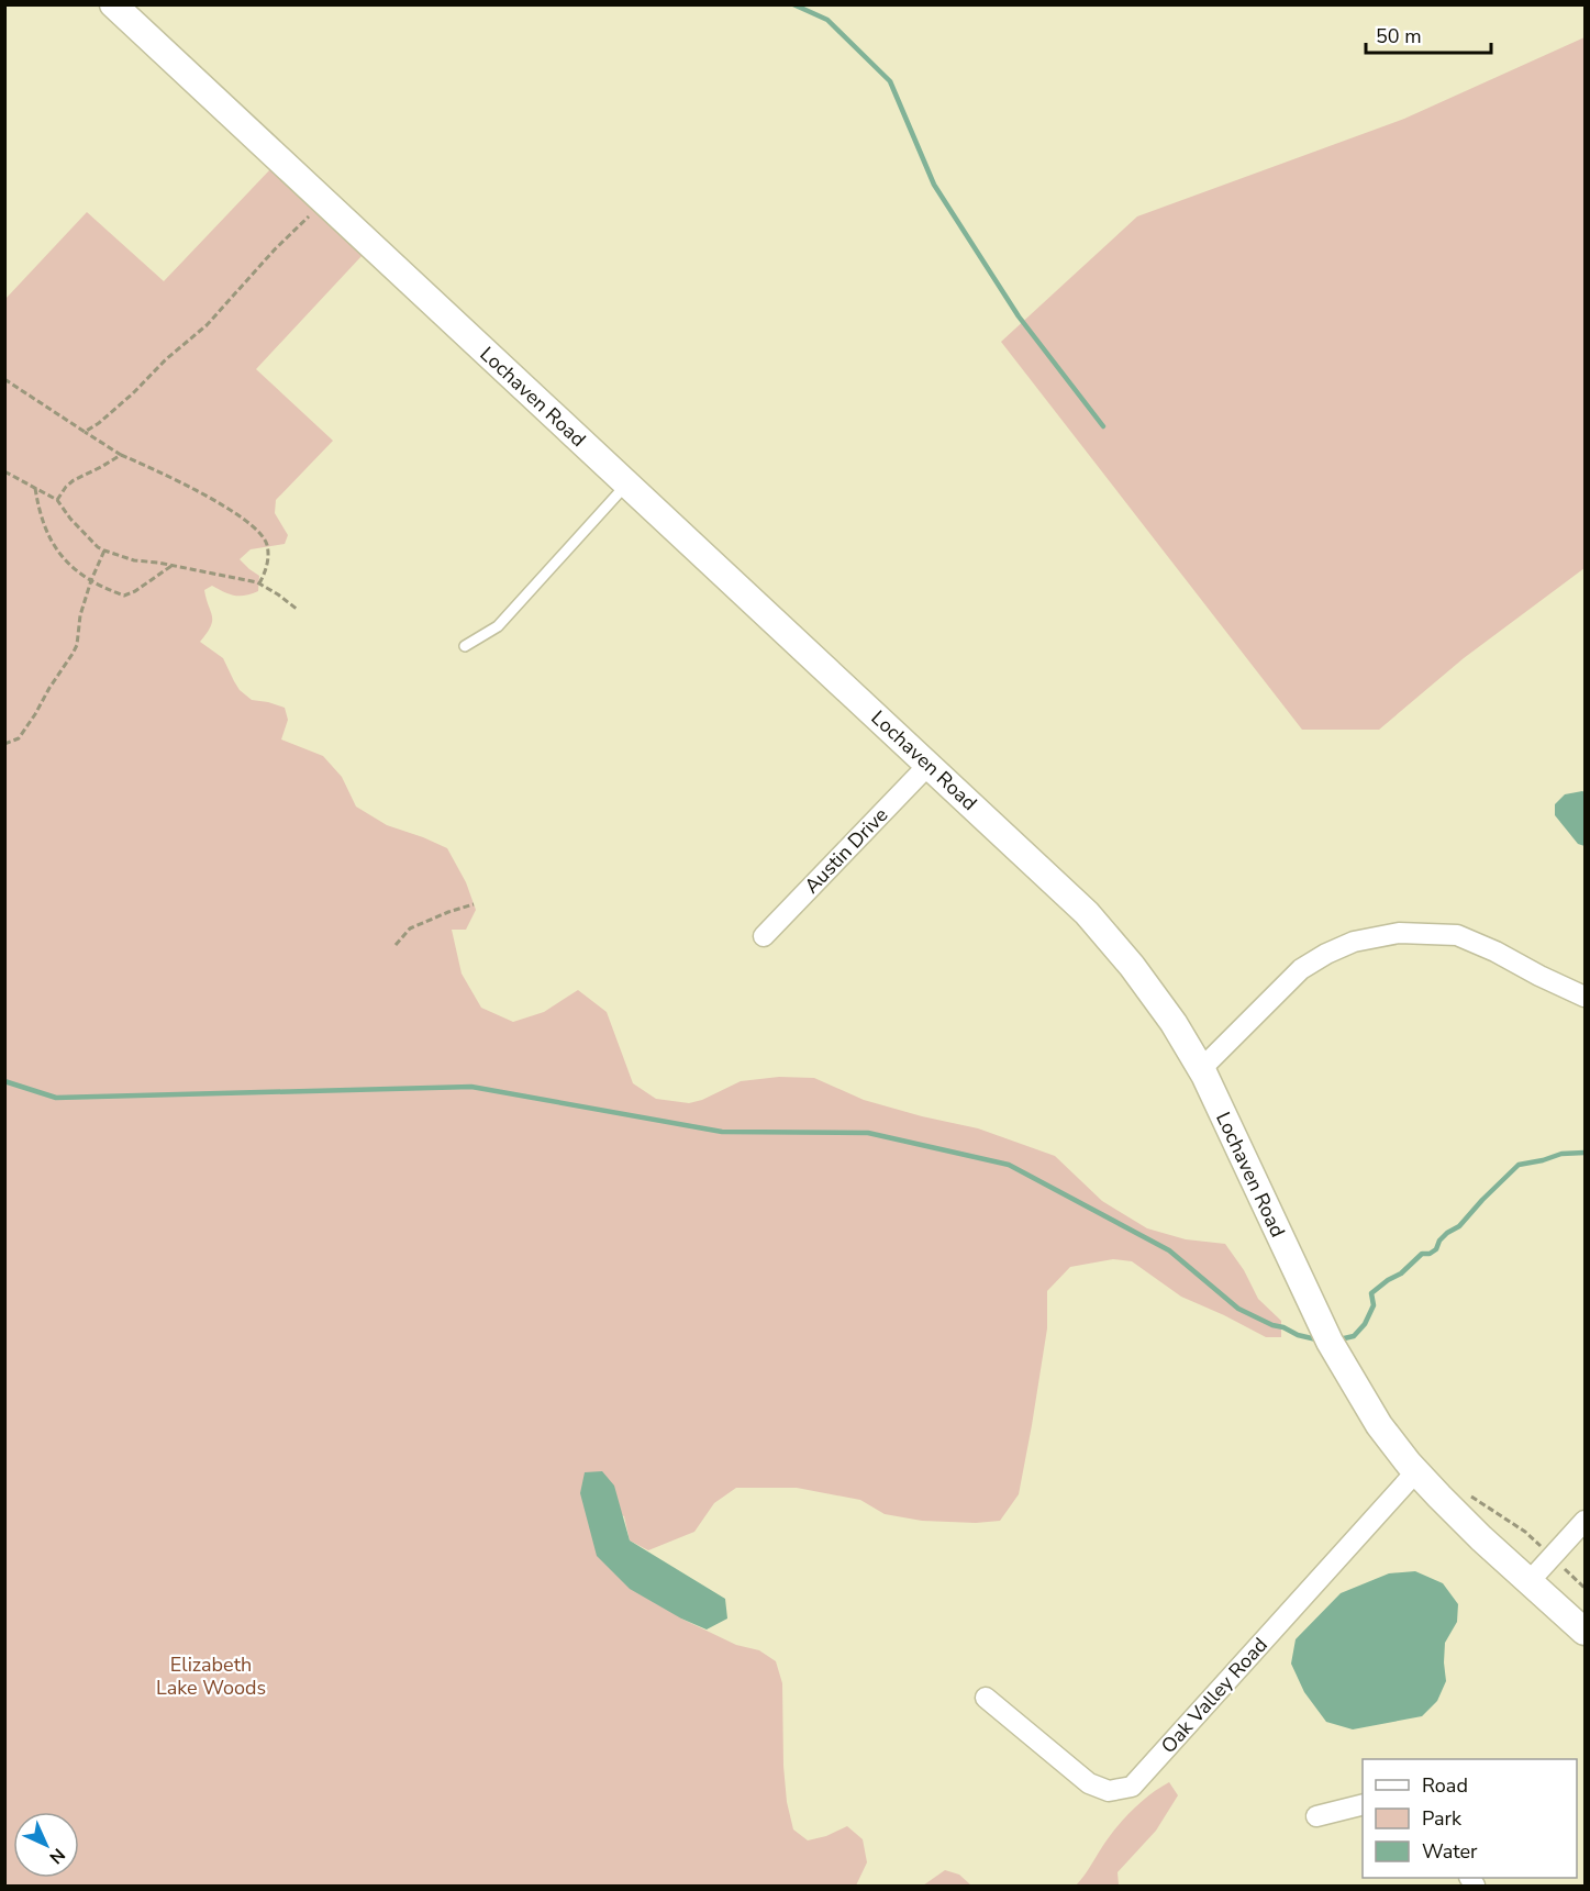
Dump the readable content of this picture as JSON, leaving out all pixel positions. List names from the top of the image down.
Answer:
{
  "streets": {
    "street": ["Lochaven Road", "Austin Drive", "Oak Valley Road"]
  },
  "crossings": [
    ["Lochaven Road", "Austin Drive"],
    ["Lochaven Road", "Oak Valley Road"]
  ],
  "parks": ["Elizabeth Lake Woods"],
  "legend": ["Road", "Park", "Water"],
  "scale_bar": "50 m",
  "north": "bottom right"
}
